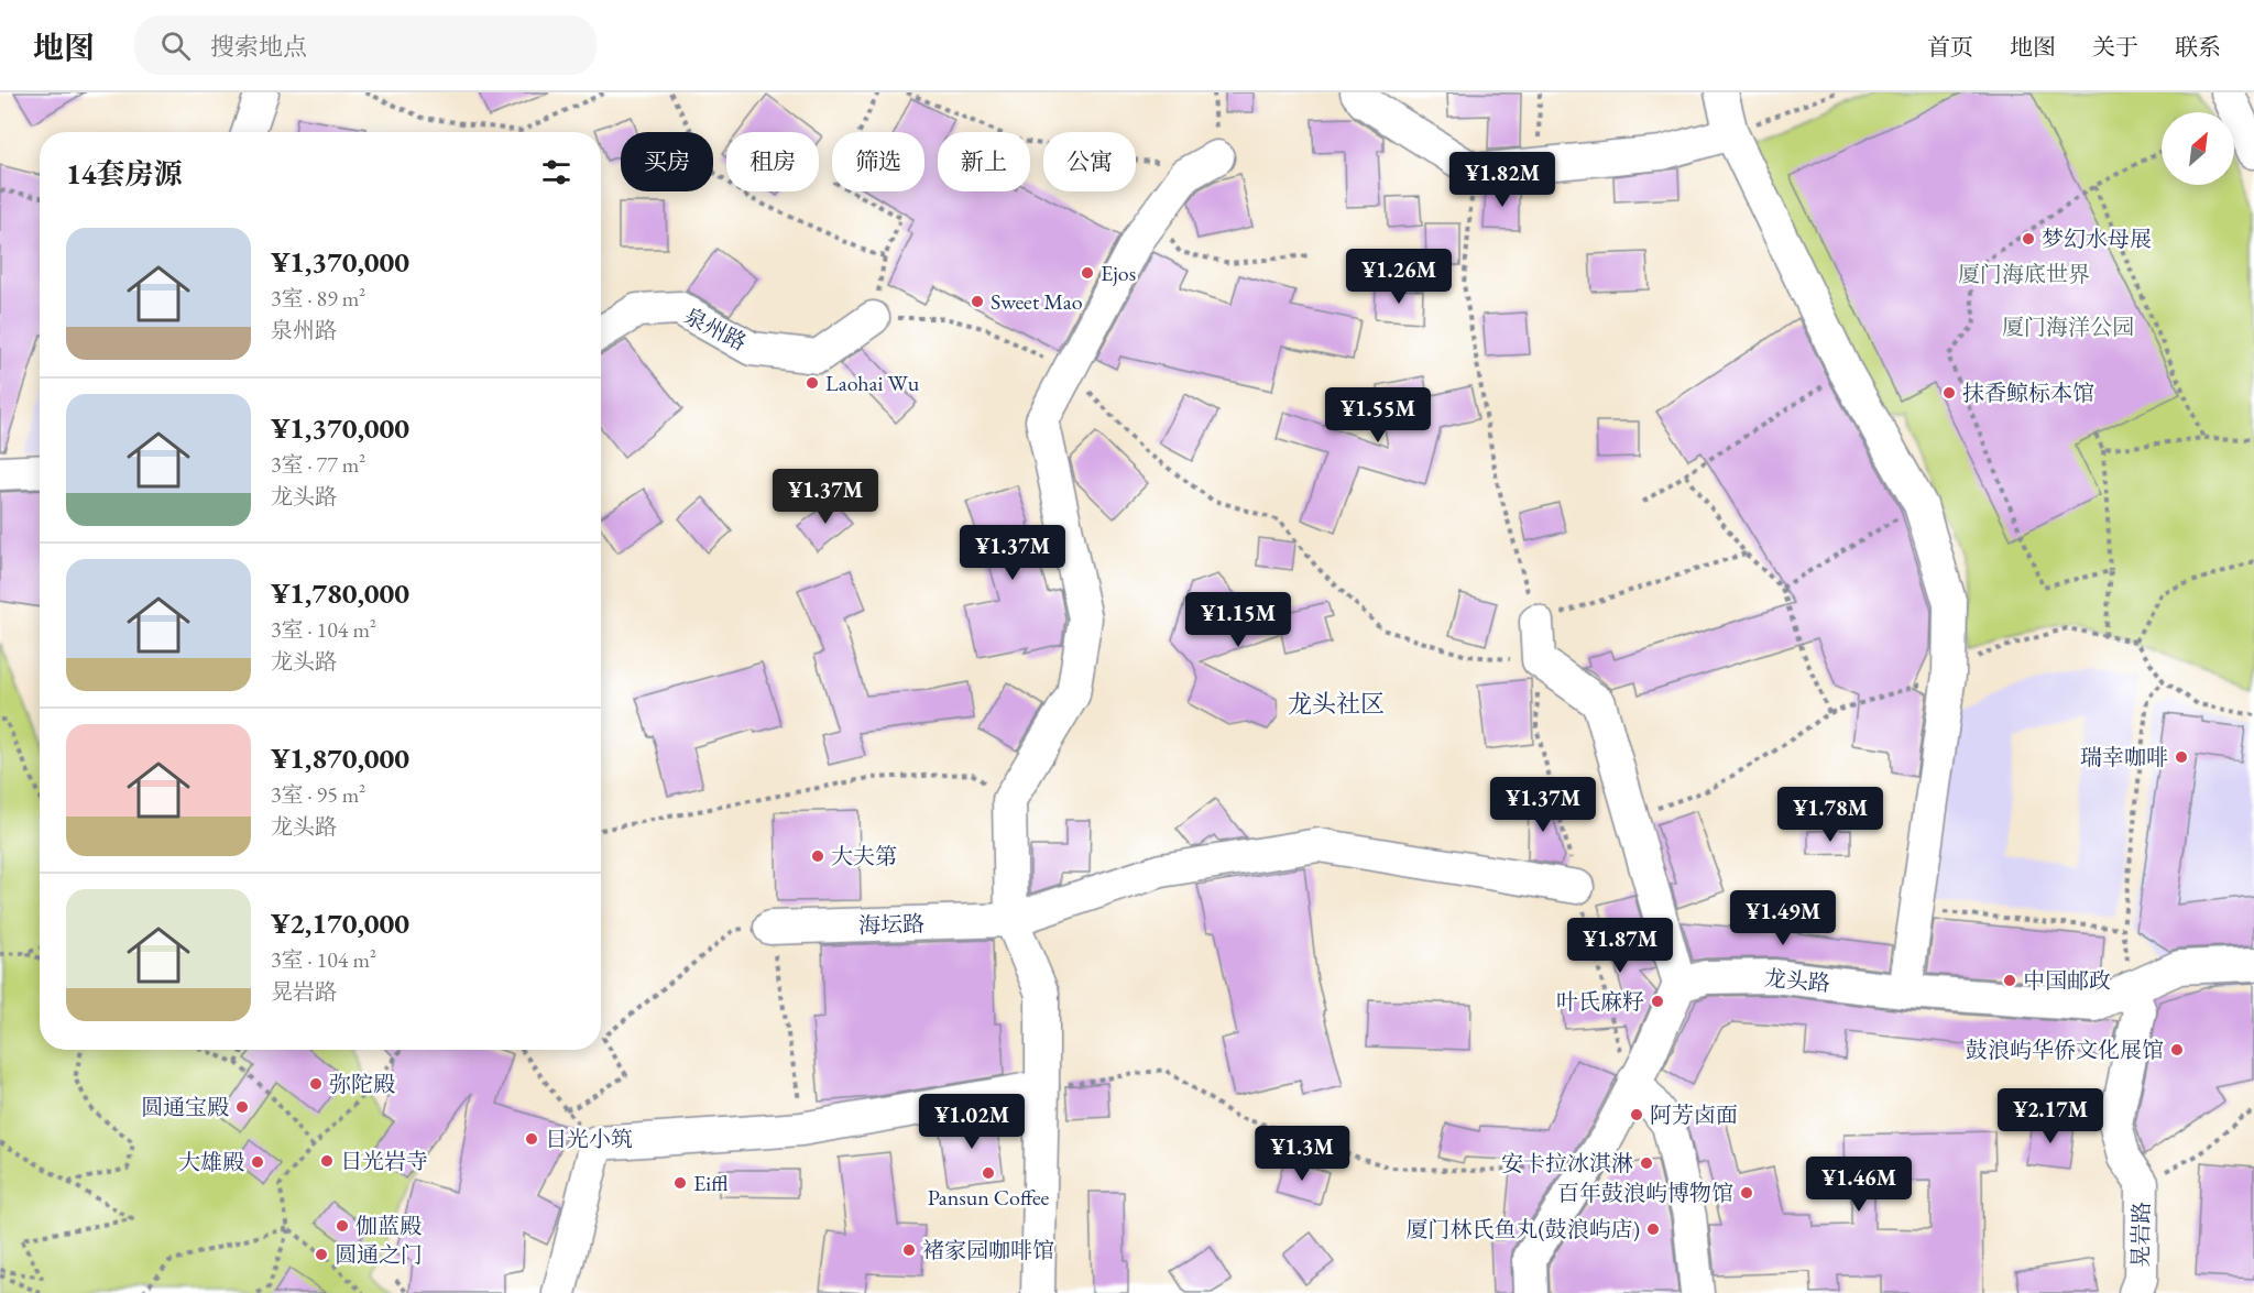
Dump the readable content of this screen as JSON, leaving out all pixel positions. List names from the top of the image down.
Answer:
{
  "streets": {
    "street": [
      "泉州路",
      "海坛路",
      "龙头路",
      "晃岩路"
    ]
  },
  "crossings": [
    ["龙头路", "晃岩路"]
  ],
  "districts": ["龙头社区"],
  "parks": ["厦门海底世界", "厦门海洋公园"],
  "places": [
    "梦幻水母展",
    "Ejos",
    "Sweet Mao",
    "Laohai Wu",
    "抹香鲸标本馆",
    "瑞幸咖啡",
    "大夫第",
    "中国邮政",
    "叶氏麻籽",
    "鼓浪屿华侨文化展馆",
    "弥陀殿",
    "圆通宝殿",
    "阿芳卤面",
    "日光小筑",
    "日光岩寺",
    "大雄殿",
    "安卡拉冰淇淋",
    "Pansun Coffee",
    "Eiffl",
    "百年鼓浪屿博物馆",
    "伽蓝殿",
    "厦门林氏鱼丸(鼓浪屿店)",
    "褚家园咖啡馆",
    "圆通之门"
  ],
  "north": "top right",
  "page": {
    "header": "地图",
    "search": "搜索地点",
    "nav": [
      "首页",
      "地图",
      "关于",
      "联系"
    ],
    "chip": [
      "买房",
      "租房",
      "筛选",
      "新上",
      "公寓"
    ],
    "heading": "14套房源",
    "price": [
      "¥1.82M",
      "¥1.26M",
      "¥1.55M",
      "¥1.37M",
      "¥1.37M",
      "¥1.15M",
      "¥1.37M",
      "¥1.78M",
      "¥1.49M",
      "¥1.87M",
      "¥2.17M",
      "¥1.02M",
      "¥1.3M",
      "¥1.46M"
    ],
    "list": [
      {
        "name": "¥1,370,000",
        "note": "3室 · 89 m² · 泉州路"
      },
      {
        "name": "¥1,370,000",
        "note": "3室 · 77 m² · 龙头路"
      },
      {
        "name": "¥1,780,000",
        "note": "3室 · 104 m² · 龙头路"
      },
      {
        "name": "¥1,870,000",
        "note": "3室 · 95 m² · 龙头路"
      },
      {
        "name": "¥2,170,000",
        "note": "3室 · 104 m² · 晃岩路"
      }
    ]
  }
}
